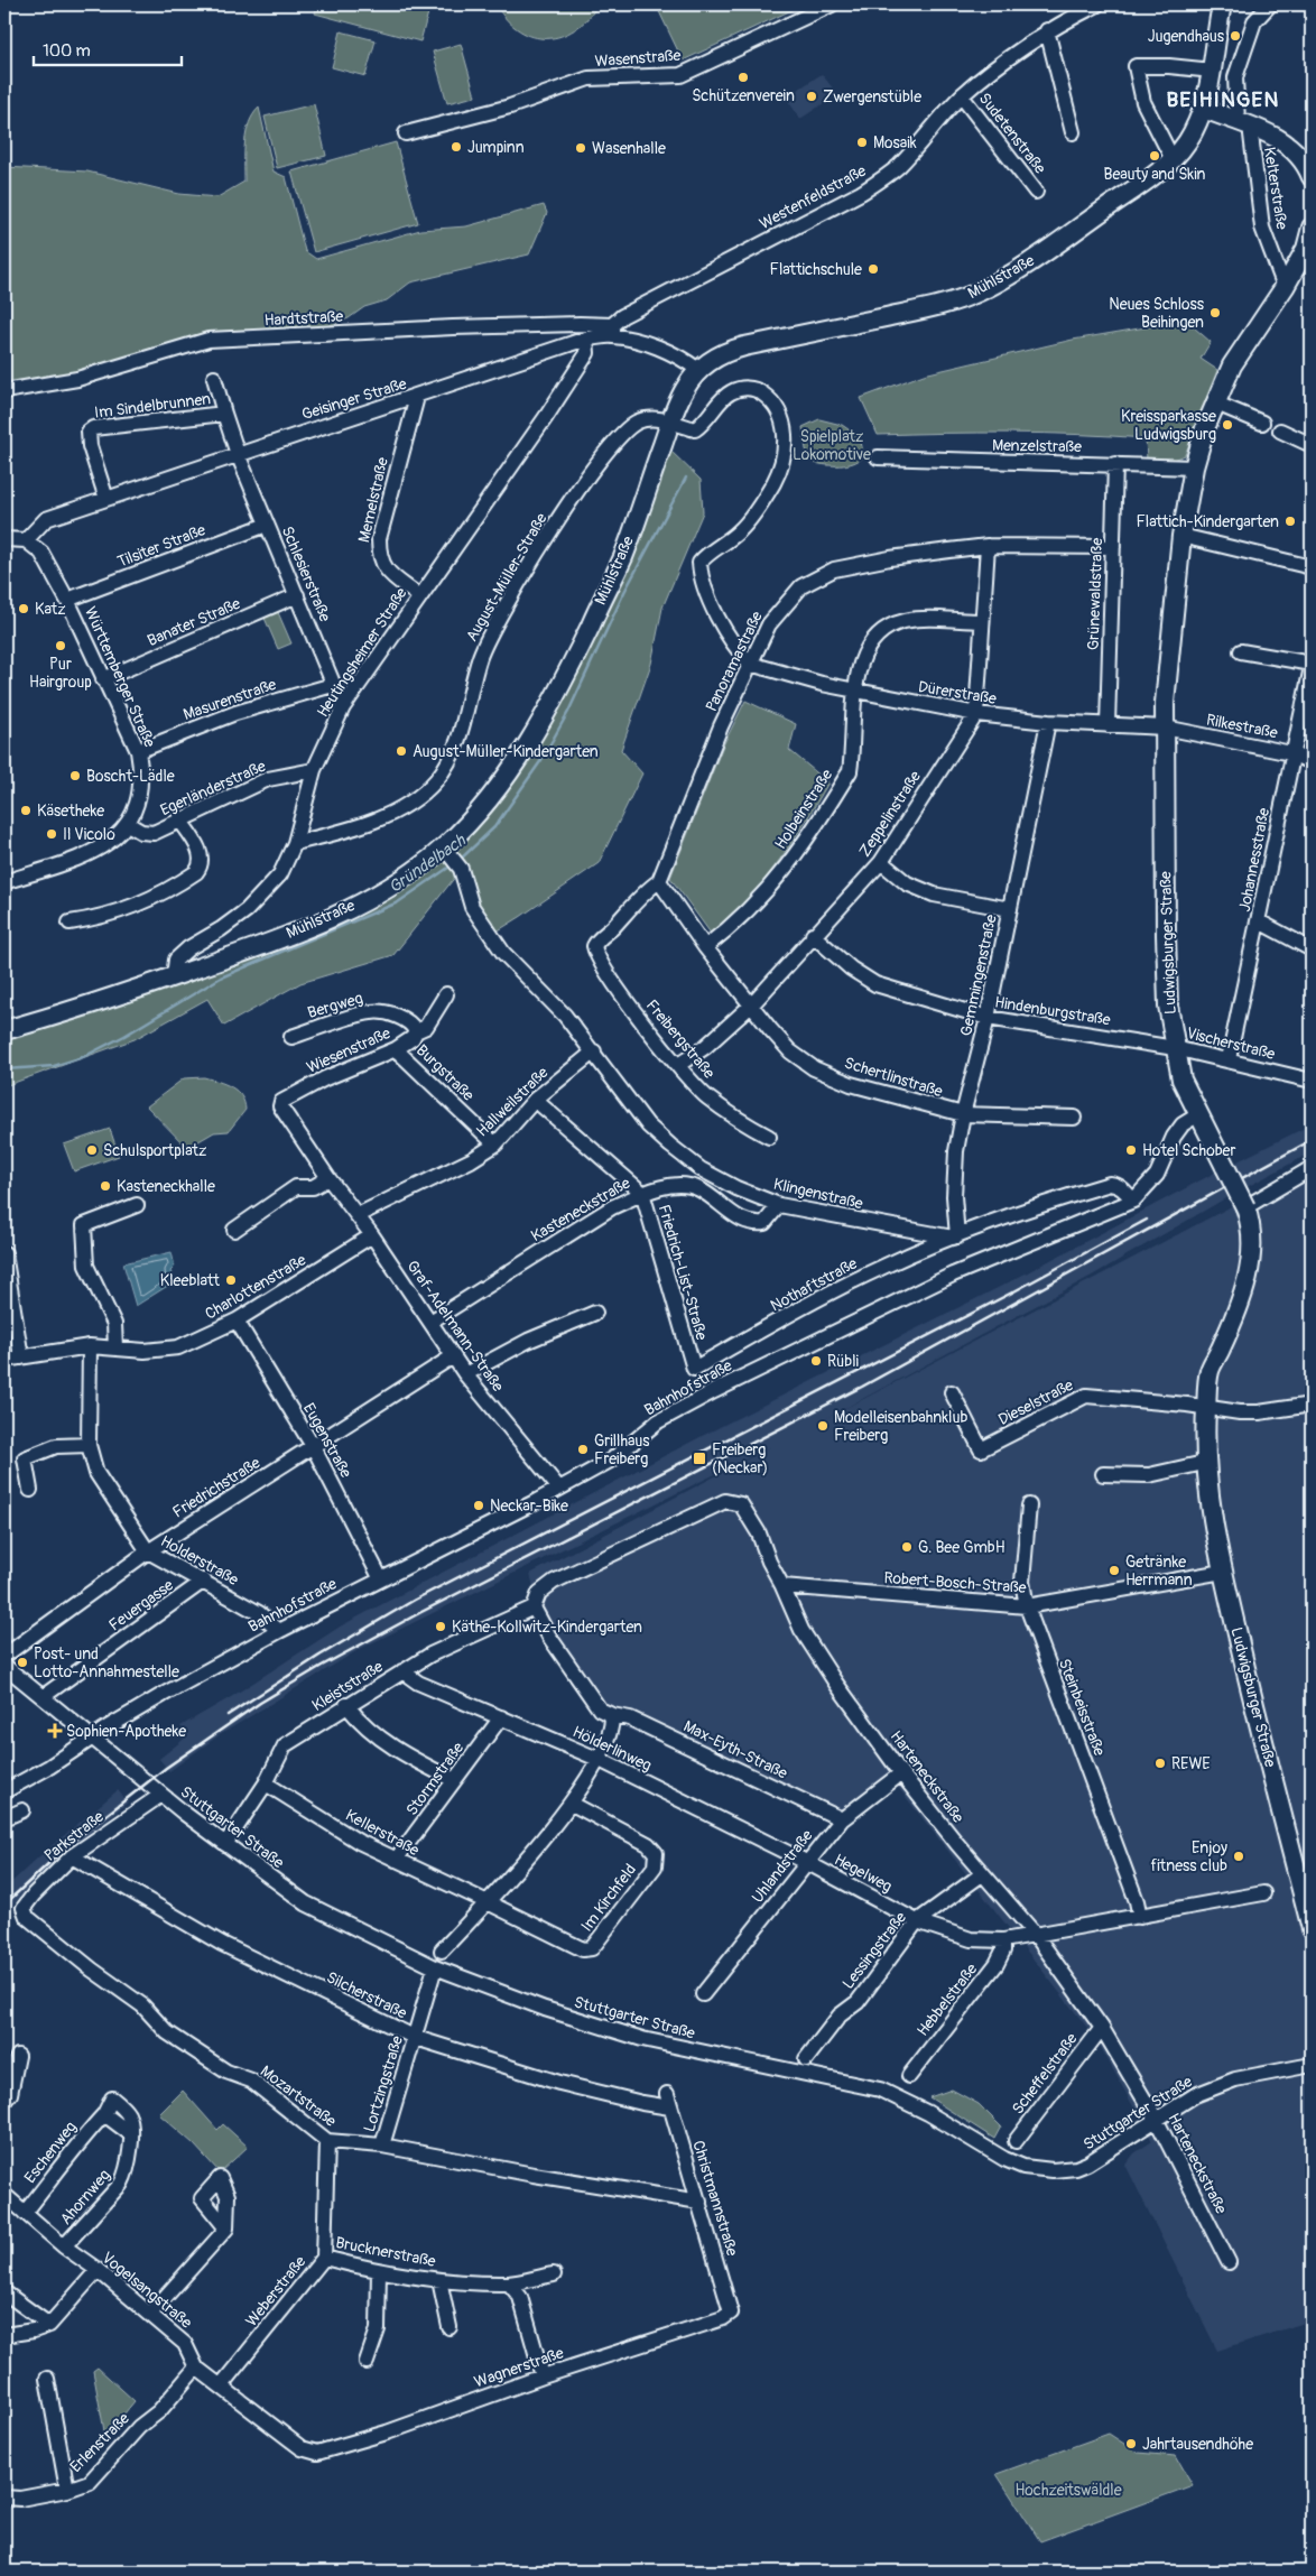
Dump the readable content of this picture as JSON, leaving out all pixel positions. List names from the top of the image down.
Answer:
{
  "streets": {
    "main road": ["Mühlstraße", "Ludwigsburger Straße"],
    "street": [
      "Wasenstraße",
      "Sudetenstraße",
      "Kelterstraße",
      "Westenfeldstraße",
      "Hardtstraße",
      "Geisinger Straße",
      "Im Sindelbrunnen",
      "Menzelstraße",
      "Memelstraße",
      "Tilsiter Straße",
      "Schlesierstraße",
      "August-Müller-Straße",
      "Grünewaldstraße",
      "Banater Straße",
      "Heutingsheimer Straße",
      "Panoramastraße",
      "Württemberger Straße",
      "Dürerstraße",
      "Masurenstraße",
      "Rilkestraße",
      "Egerländerstraße",
      "Holbeinstraße",
      "Zeppelinstraße",
      "Johannesstraße",
      "Gemmingenstraße",
      "Bergweg",
      "Hindenburgstraße",
      "Freibergstraße",
      "Vischerstraße",
      "Wiesenstraße",
      "Burgstraße",
      "Schertlinstraße",
      "Hallweilstraße",
      "Klingenstraße",
      "Kasteneckstraße",
      "Friedrich-List-Straße",
      "Nothaftstraße",
      "Charlottenstraße",
      "Graf-Adelmann-Straße",
      "Bahnhofstraße",
      "Dieselstraße",
      "Eugenstraße",
      "Friedrichstraße",
      "Holderstraße",
      "Robert-Bosch-Straße",
      "Feuergasse",
      "Kleiststraße",
      "Steinbeisstraße",
      "Hölderlinweg",
      "Max-Eyth-Straße",
      "Harteneckstraße",
      "Stormstraße",
      "Stuttgarter Straße",
      "Kellerstraße",
      "Parkstraße",
      "Uhlandstraße",
      "Hegelweg",
      "Im Kirchfeld",
      "Lessingstraße",
      "Silcherstraße",
      "Hebbelstraße",
      "Scheffelstraße",
      "Lortzingstraße",
      "Mozartstraße",
      "Eschenweg",
      "Ahornweg",
      "Christmannstraße",
      "Brucknerstraße",
      "Vogelsangstraße",
      "Weberstraße",
      "Wagnerstraße",
      "Erlenstraße"
    ]
  },
  "crossings": [
    ["Sudetenstraße", "Westenfeldstraße"],
    ["Kelterstraße", "Ludwigsburger Straße"],
    ["Westenfeldstraße", "Hardtstraße"],
    ["Westenfeldstraße", "Geisinger Straße"],
    ["Mühlstraße", "Geisinger Straße"],
    ["Mühlstraße", "August-Müller-Straße"],
    ["Mühlstraße", "Heutingsheimer Straße"],
    ["Mühlstraße", "Klingenstraße"],
    ["Hardtstraße", "Geisinger Straße"],
    ["Geisinger Straße", "Im Sindelbrunnen"],
    ["Geisinger Straße", "Memelstraße"],
    ["Geisinger Straße", "Schlesierstraße"],
    ["Geisinger Straße", "Heutingsheimer Straße"],
    ["Geisinger Straße", "Württemberger Straße"],
    ["Im Sindelbrunnen", "Schlesierstraße"],
    ["Menzelstraße", "Grünewaldstraße"],
    ["Menzelstraße", "Ludwigsburger Straße"],
    ["Memelstraße", "Heutingsheimer Straße"],
    ["Tilsiter Straße", "Schlesierstraße"],
    ["Tilsiter Straße", "Württemberger Straße"],
    ["Schlesierstraße", "Banater Straße"],
    ["Schlesierstraße", "Heutingsheimer Straße"],
    ["Schlesierstraße", "Masurenstraße"],
    ["August-Müller-Straße", "Heutingsheimer Straße"],
    ["August-Müller-Straße", "Panoramastraße"],
    ["August-Müller-Straße", "Dürerstraße"],
    ["Grünewaldstraße", "Panoramastraße"],
    ["Grünewaldstraße", "Dürerstraße"],
    ["Banater Straße", "Württemberger Straße"],
    ["Heutingsheimer Straße", "Egerländerstraße"],
    ["Panoramastraße", "Dürerstraße"],
    ["Panoramastraße", "Zeppelinstraße"],
    ["Panoramastraße", "Freibergstraße"],
    ["Panoramastraße", "Schertlinstraße"],
    ["Württemberger Straße", "Masurenstraße"],
    ["Württemberger Straße", "Egerländerstraße"],
    ["Dürerstraße", "Rilkestraße"],
    ["Dürerstraße", "Holbeinstraße"],
    ["Dürerstraße", "Zeppelinstraße"],
    ["Dürerstraße", "Ludwigsburger Straße"],
    ["Dürerstraße", "Gemmingenstraße"],
    ["Rilkestraße", "Johannesstraße"],
    ["Rilkestraße", "Ludwigsburger Straße"],
    ["Holbeinstraße", "Zeppelinstraße"],
    ["Holbeinstraße", "Schertlinstraße"],
    ["Zeppelinstraße", "Hindenburgstraße"],
    ["Zeppelinstraße", "Freibergstraße"],
    ["Zeppelinstraße", "Schertlinstraße"],
    ["Johannesstraße", "Vischerstraße"],
    ["Ludwigsburger Straße", "Hindenburgstraße"],
    ["Ludwigsburger Straße", "Vischerstraße"],
    ["Ludwigsburger Straße", "Bahnhofstraße"],
    ["Ludwigsburger Straße", "Dieselstraße"],
    ["Ludwigsburger Straße", "Robert-Bosch-Straße"],
    ["Gemmingenstraße", "Hindenburgstraße"],
    ["Gemmingenstraße", "Schertlinstraße"],
    ["Gemmingenstraße", "Klingenstraße"],
    ["Gemmingenstraße", "Nothaftstraße"],
    ["Bergweg", "Wiesenstraße"],
    ["Hindenburgstraße", "Vischerstraße"],
    ["Wiesenstraße", "Burgstraße"],
    ["Wiesenstraße", "Graf-Adelmann-Straße"],
    ["Burgstraße", "Hallweilstraße"],
    ["Hallweilstraße", "Klingenstraße"],
    ["Hallweilstraße", "Friedrich-List-Straße"],
    ["Hallweilstraße", "Graf-Adelmann-Straße"],
    ["Klingenstraße", "Kasteneckstraße"],
    ["Klingenstraße", "Nothaftstraße"],
    ["Kasteneckstraße", "Friedrich-List-Straße"],
    ["Kasteneckstraße", "Graf-Adelmann-Straße"],
    ["Friedrich-List-Straße", "Nothaftstraße"],
    ["Charlottenstraße", "Graf-Adelmann-Straße"],
    ["Charlottenstraße", "Eugenstraße"],
    ["Charlottenstraße", "Holderstraße"],
    ["Graf-Adelmann-Straße", "Bahnhofstraße"],
    ["Graf-Adelmann-Straße", "Friedrichstraße"],
    ["Bahnhofstraße", "Eugenstraße"],
    ["Bahnhofstraße", "Holderstraße"],
    ["Bahnhofstraße", "Stuttgarter Straße"],
    ["Eugenstraße", "Friedrichstraße"],
    ["Friedrichstraße", "Holderstraße"],
    ["Holderstraße", "Feuergasse"],
    ["Robert-Bosch-Straße", "Steinbeisstraße"],
    ["Robert-Bosch-Straße", "Harteneckstraße"],
    ["Feuergasse", "Stuttgarter Straße"],
    ["Kleiststraße", "Hölderlinweg"],
    ["Kleiststraße", "Max-Eyth-Straße"],
    ["Kleiststraße", "Harteneckstraße"],
    ["Kleiststraße", "Stuttgarter Straße"],
    ["Kleiststraße", "Kellerstraße"],
    ["Hölderlinweg", "Stormstraße"],
    ["Hölderlinweg", "Uhlandstraße"],
    ["Hölderlinweg", "Hegelweg"],
    ["Max-Eyth-Straße", "Harteneckstraße"],
    ["Max-Eyth-Straße", "Uhlandstraße"],
    ["Harteneckstraße", "Stuttgarter Straße"],
    ["Harteneckstraße", "Uhlandstraße"],
    ["Harteneckstraße", "Hegelweg"],
    ["Harteneckstraße", "Lessingstraße"],
    ["Harteneckstraße", "Scheffelstraße"],
    ["Stormstraße", "Kellerstraße"],
    ["Stuttgarter Straße", "Parkstraße"],
    ["Stuttgarter Straße", "Lortzingstraße"],
    ["Kellerstraße", "Im Kirchfeld"],
    ["Parkstraße", "Silcherstraße"],
    ["Parkstraße", "Mozartstraße"],
    ["Uhlandstraße", "Hegelweg"],
    ["Hegelweg", "Lessingstraße"],
    ["Hegelweg", "Hebbelstraße"],
    ["Silcherstraße", "Lortzingstraße"],
    ["Silcherstraße", "Christmannstraße"],
    ["Lortzingstraße", "Mozartstraße"],
    ["Mozartstraße", "Christmannstraße"],
    ["Mozartstraße", "Weberstraße"],
    ["Eschenweg", "Ahornweg"],
    ["Eschenweg", "Vogelsangstraße"],
    ["Ahornweg", "Vogelsangstraße"],
    ["Christmannstraße", "Wagnerstraße"],
    ["Brucknerstraße", "Weberstraße"],
    ["Vogelsangstraße", "Weberstraße"],
    ["Vogelsangstraße", "Wagnerstraße"],
    ["Vogelsangstraße", "Erlenstraße"]
  ],
  "districts": ["BEIHINGEN"],
  "water": ["Gründelbach"],
  "parks": ["Spielplatz Lokomotive", "Hochzeitswäldle"],
  "places": {
    "other": [
      "Jugendhaus",
      "Schützenverein",
      "Zwergenstüble",
      "Mosaik",
      "Jumpinn",
      "Wasenhalle",
      "Beauty and Skin",
      "Flattichschule",
      "Neues Schloss Beihingen",
      "Kreissparkasse Ludwigsburg",
      "Flattich-Kindergarten",
      "Katz",
      "Pur Hairgroup",
      "August-Müller-Kindergarten",
      "Boscht-Lädle",
      "Käsetheke",
      "Il Vicolo",
      "Schulsportplatz",
      "Hotel Schober",
      "Kasteneckhalle",
      "Kleeblatt",
      "Rübli",
      "Modelleisenbahnklub Freiberg",
      "Grillhaus Freiberg",
      "Neckar-Bike",
      "G. Bee GmbH",
      "Getränke Herrmann",
      "Käthe-Kollwitz-Kindergarten",
      "Post- und Lotto-Annahmestelle",
      "REWE",
      "Enjoy fitness club",
      "Jahrtausendhöhe"
    ],
    "transit": ["Freiberg (Neckar)"],
    "health": ["Sophien-Apotheke"]
  },
  "scale_bar": "100 m"
}
